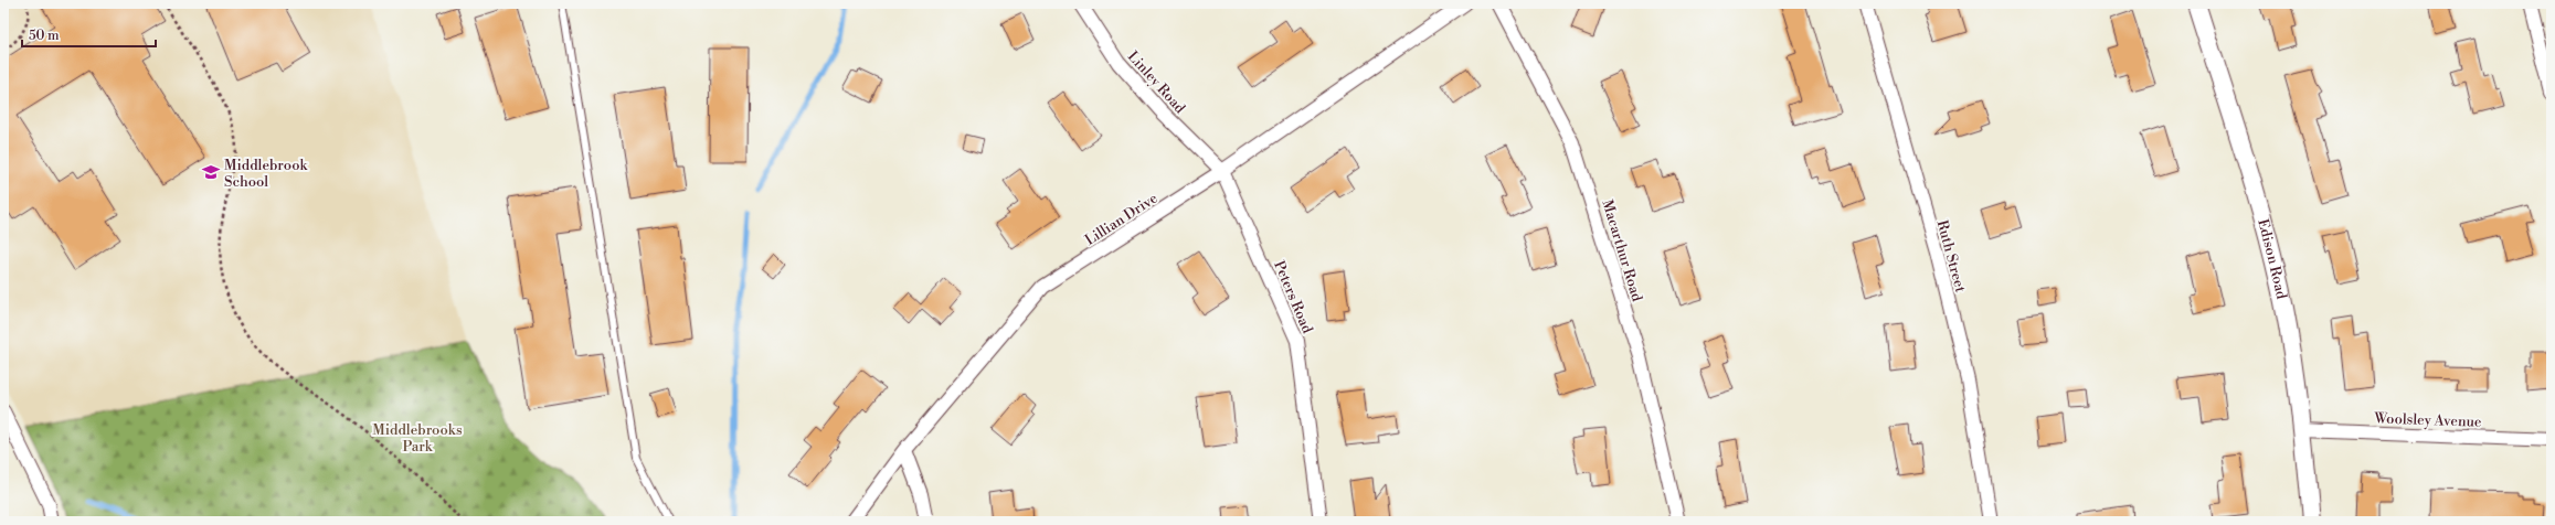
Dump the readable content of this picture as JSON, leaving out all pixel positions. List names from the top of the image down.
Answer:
{
  "streets": {
    "street": [
      "Linley Road",
      "Lillian Drive",
      "Macarthur Road",
      "Ruth Street",
      "Edison Road",
      "Peters Road",
      "Woolsley Avenue"
    ]
  },
  "crossings": [
    ["Linley Road", "Lillian Drive"],
    ["Linley Road", "Peters Road"],
    ["Lillian Drive", "Peters Road"],
    ["Edison Road", "Woolsley Avenue"]
  ],
  "parks": ["Middlebrooks Park"],
  "places": {
    "school or university": ["Middlebrook School"]
  },
  "scale_bar": "50 m"
}
